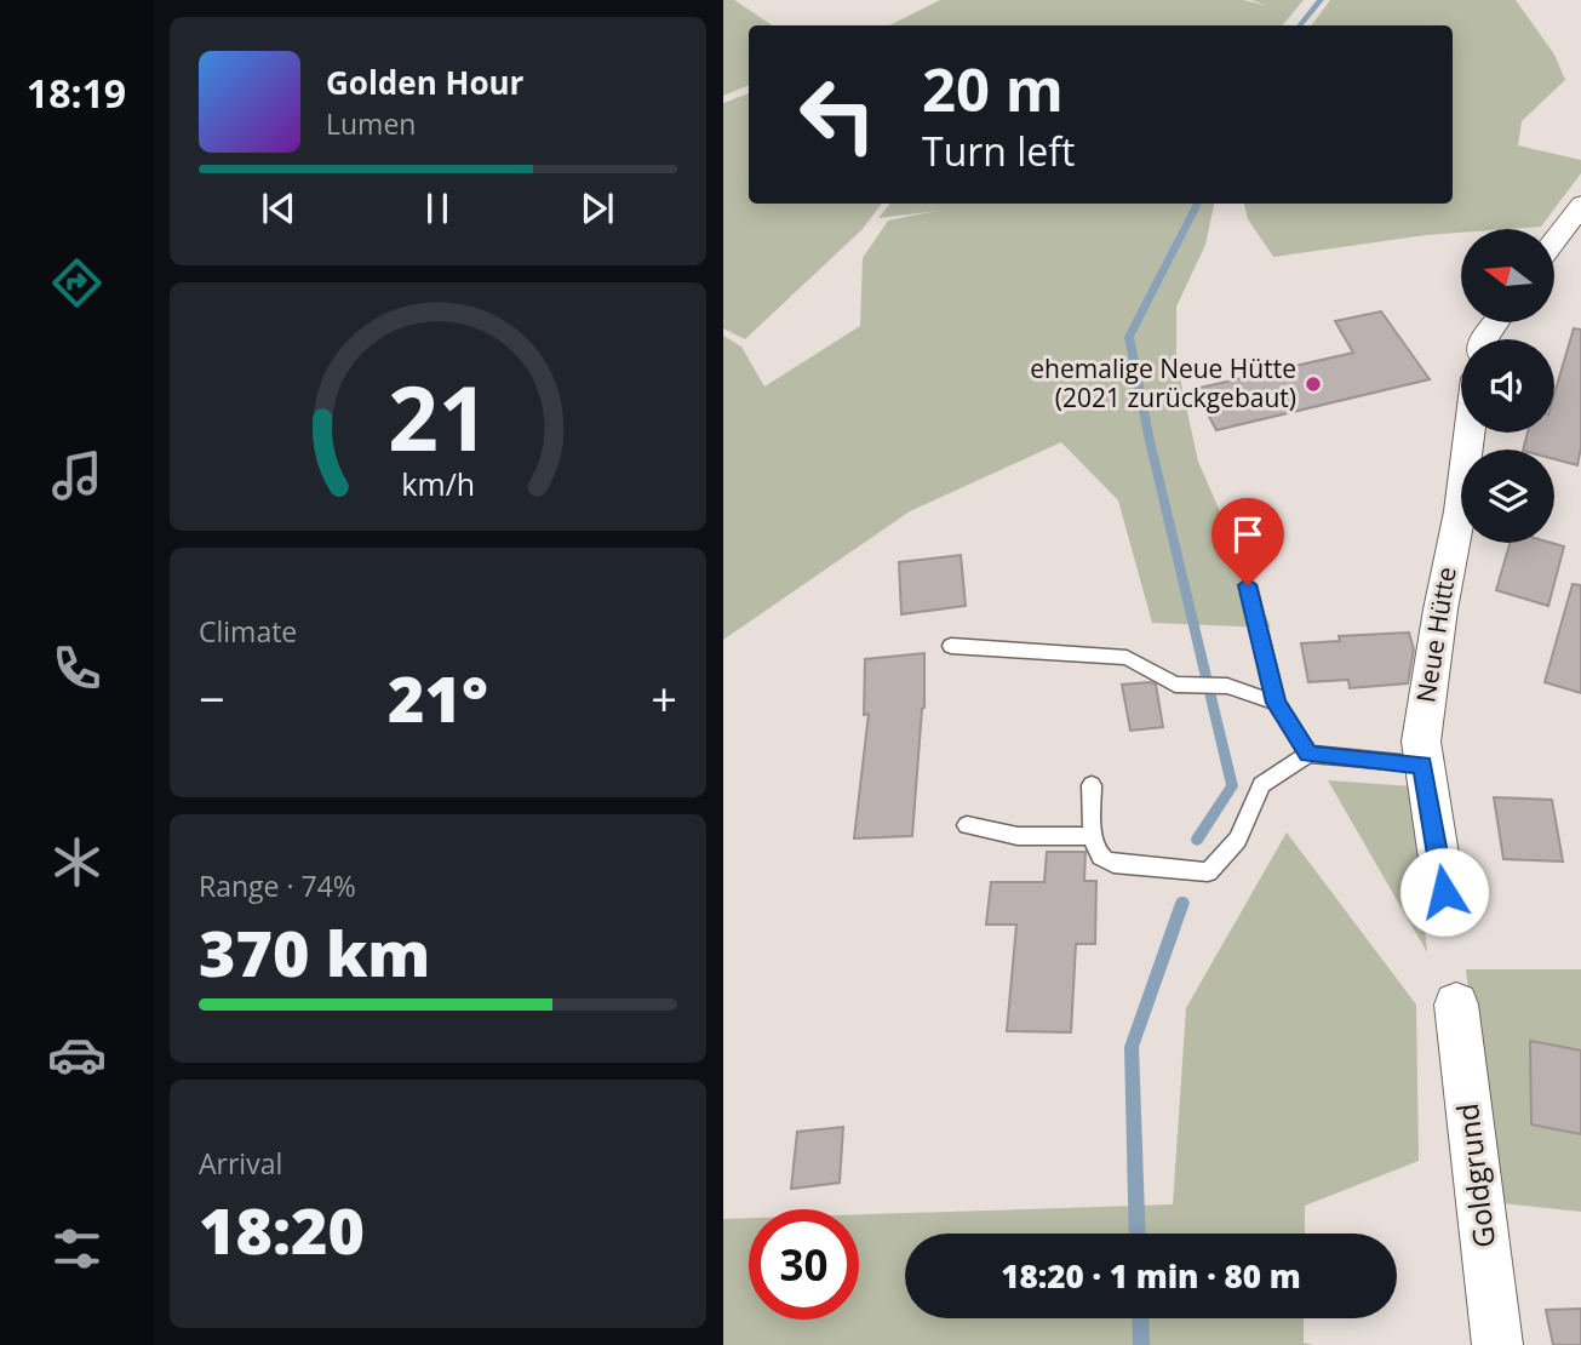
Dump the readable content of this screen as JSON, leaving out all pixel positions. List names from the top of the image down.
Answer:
{
  "streets": {
    "street": ["Neue Hütte", "Goldgrund"]
  },
  "places": ["ehemalige Neue Hütte (2021 zurückgebaut)"],
  "north": "left",
  "page": {
    "tabs": "18:19",
    "turn": ["20 m", "Turn left"],
    "song": ["Golden Hour", "Lumen"],
    "tile": [
      "Climate",
      ["Range · 74%", "370 km"],
      ["Arrival", "18:20"]
    ],
    "heat": ["−", "21°", "+"],
    "limit": "30",
    "trip": "18:20 · 1 min · 80 m",
    "gauge": ["21", "km/h"]
  }
}
